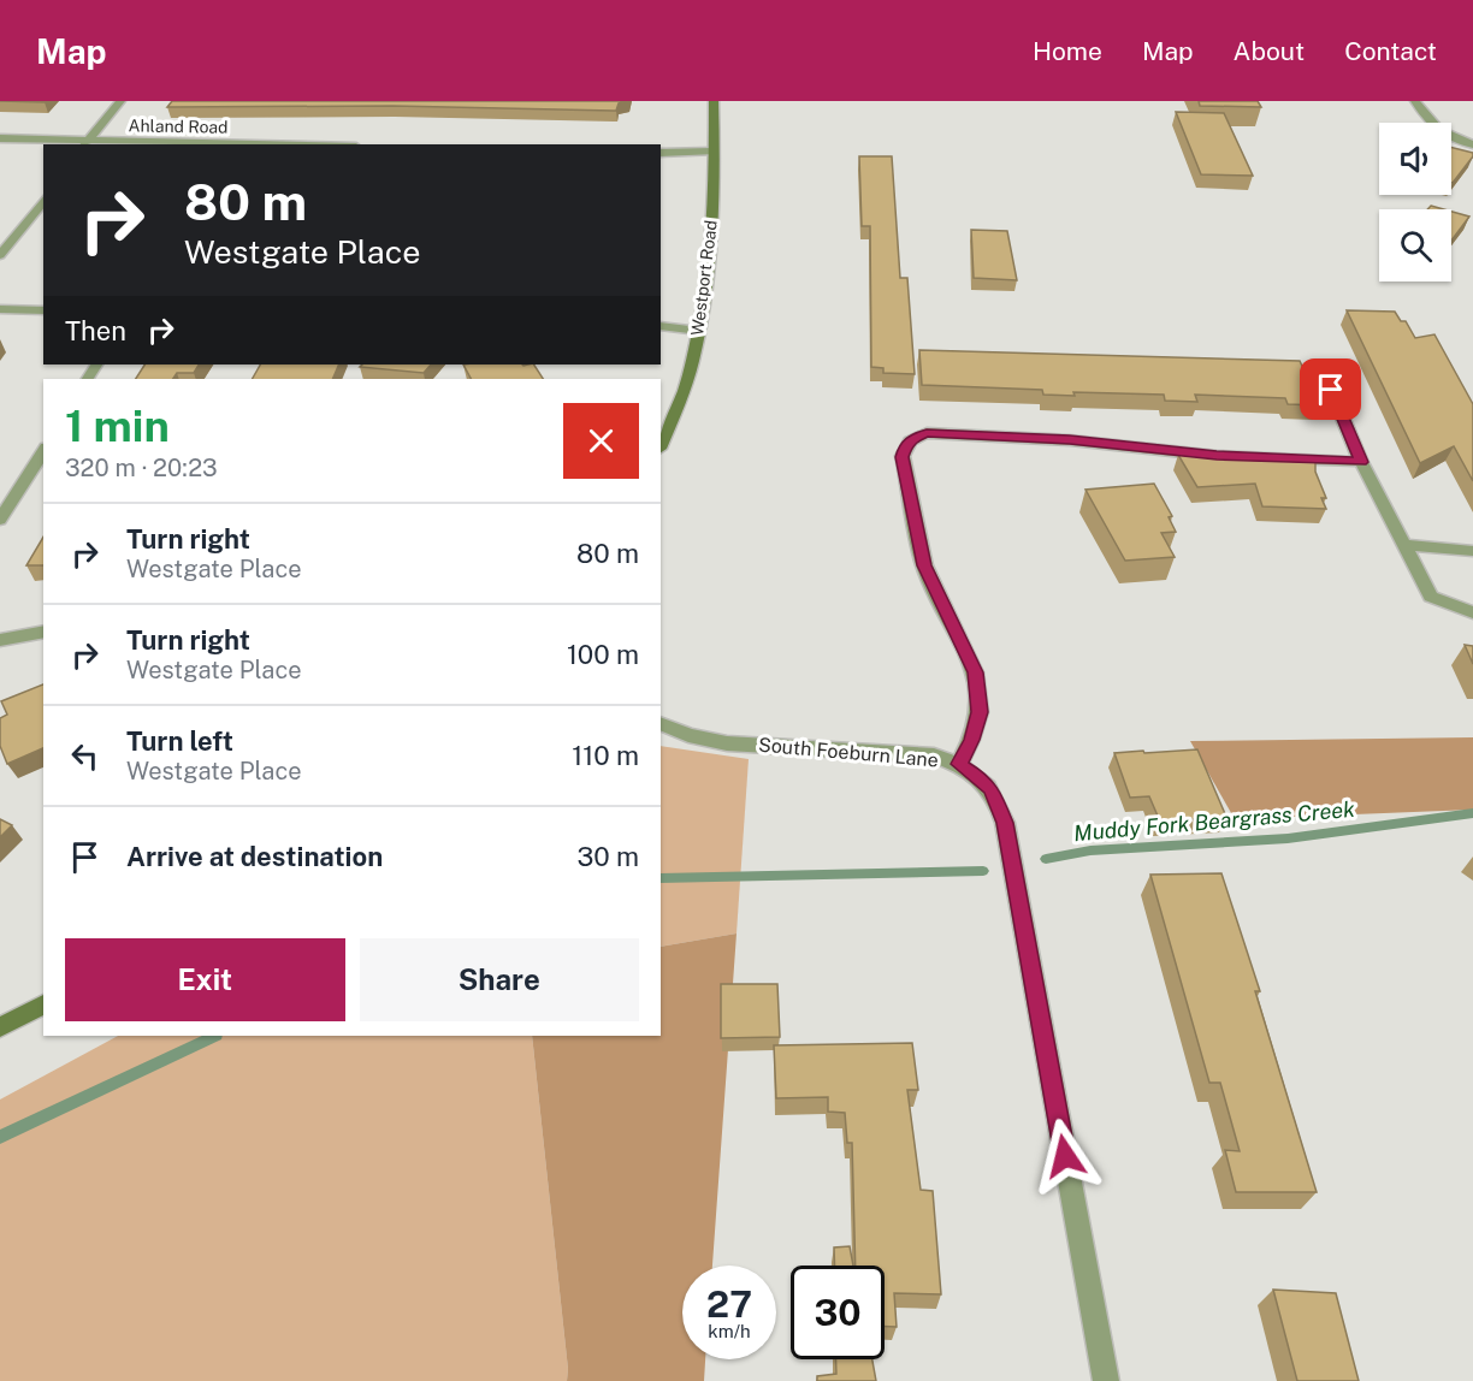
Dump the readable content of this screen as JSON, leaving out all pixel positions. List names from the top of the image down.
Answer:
{
  "streets": {
    "main road": ["Westport Road"],
    "street": ["Ahland Road", "South Foeburn Lane"]
  },
  "water": ["Muddy Fork Beargrass Creek"],
  "page": {
    "header": "Map",
    "nav": [
      "Home",
      "Map",
      "About",
      "Contact"
    ],
    "turn": ["80 m", "Westgate Place"],
    "then": "Then",
    "heading": ["1 min", "320 m · 20:23"],
    "list": [
      {
        "name": "Turn right",
        "note": "Westgate Place",
        "value": "80 m"
      },
      {
        "name": "Turn right",
        "note": "Westgate Place",
        "value": "100 m"
      },
      {
        "name": "Turn left",
        "note": "Westgate Place",
        "value": "110 m"
      },
      {
        "name": "Arrive at destination",
        "value": "30 m"
      }
    ],
    "buttons": ["Exit", "Share"],
    "speed": "27 km/h",
    "limit": "30"
  }
}
